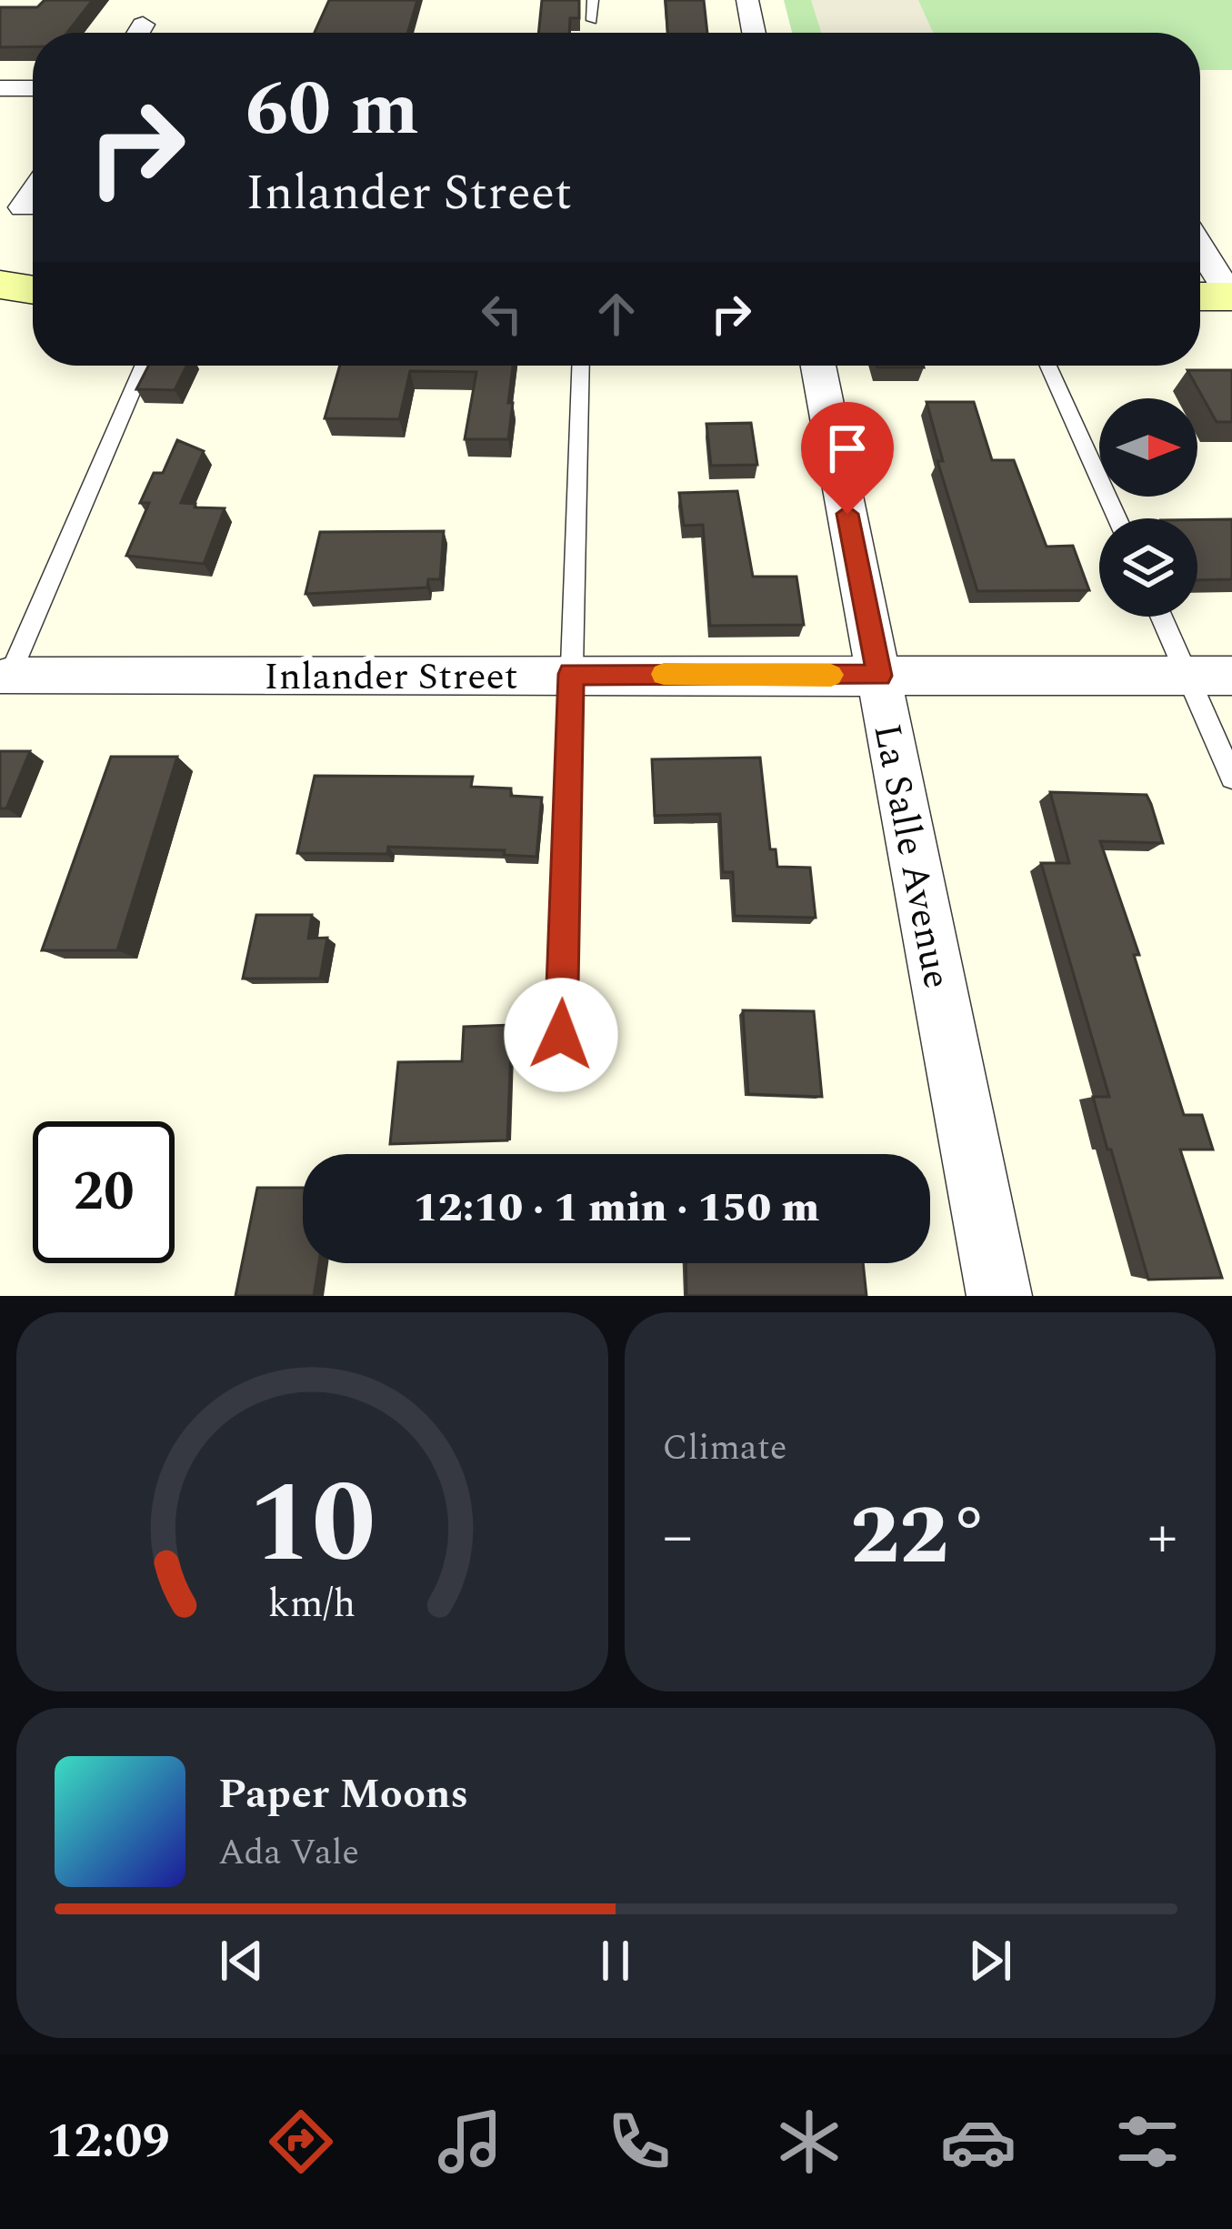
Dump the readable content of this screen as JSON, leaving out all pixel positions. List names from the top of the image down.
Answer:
{
  "streets": {
    "street": ["Inlander Street", "La Salle Avenue"]
  },
  "crossings": [
    ["Inlander Street", "La Salle Avenue"]
  ],
  "north": "right",
  "page": {
    "turn": ["60 m", "Inlander Street"],
    "limit": "20",
    "trip": "12:10 · 1 min · 150 m",
    "tile": "Climate",
    "heat": ["−", "22°", "+"],
    "song": ["Paper Moons", "Ada Vale"],
    "tabs": "12:09",
    "gauge": ["10", "km/h"]
  }
}
